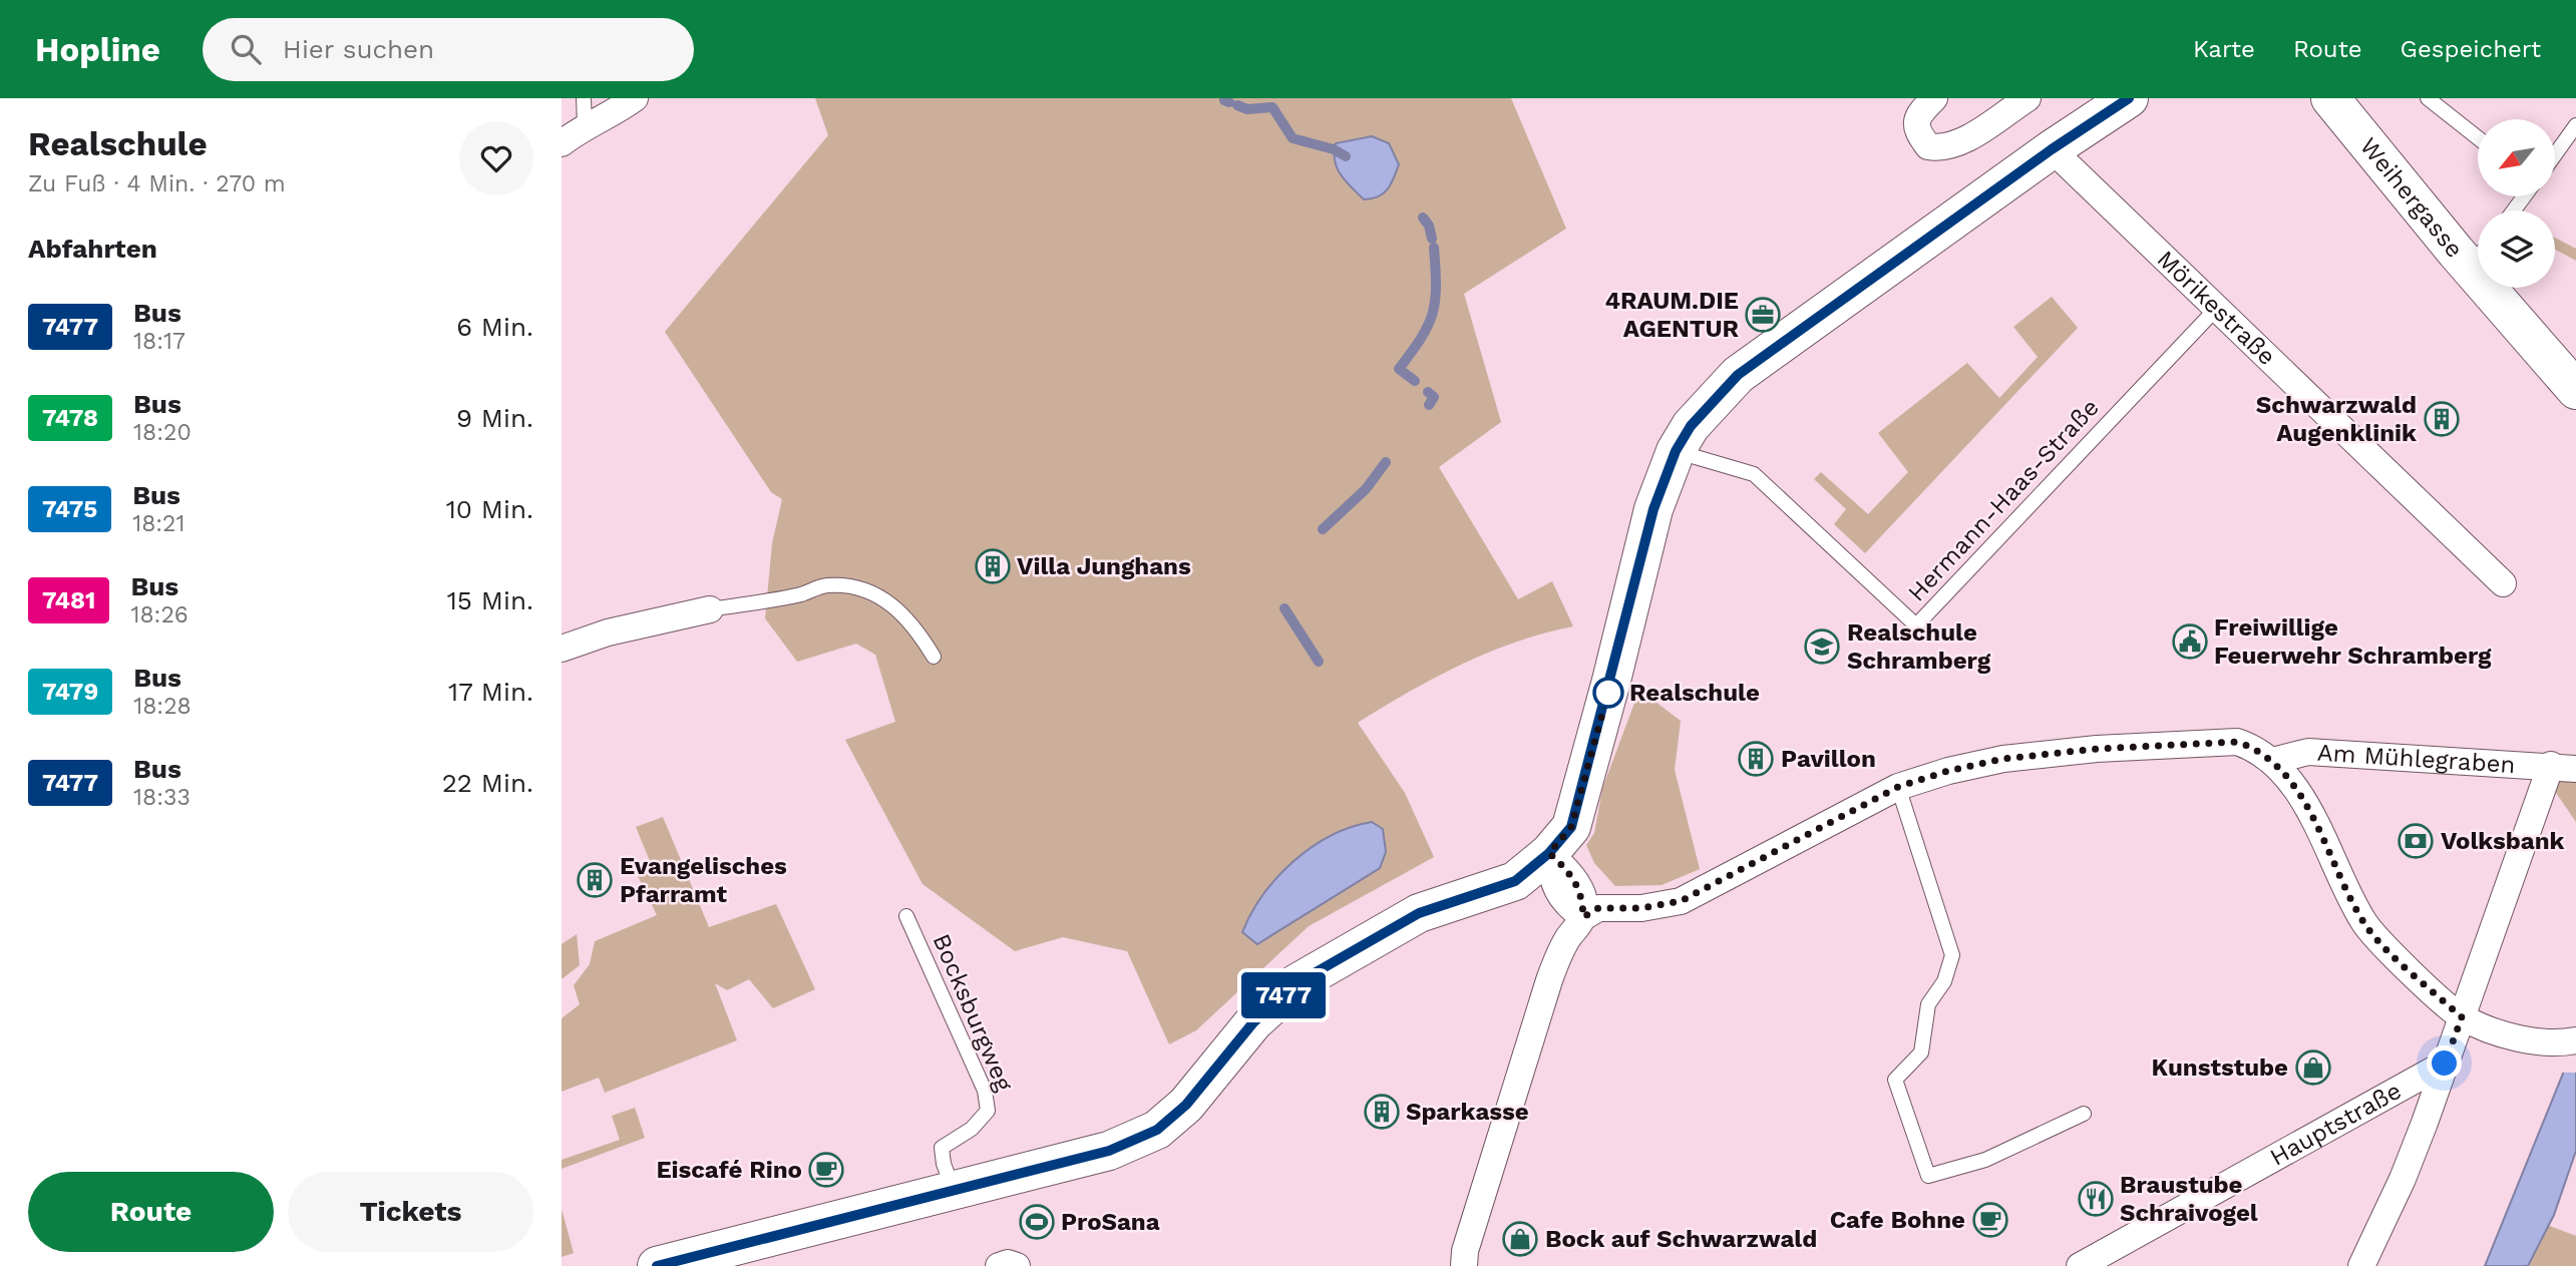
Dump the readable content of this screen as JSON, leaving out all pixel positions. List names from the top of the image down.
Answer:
{
  "streets": {
    "main road": ["Weihergasse"],
    "street": ["Mörikestraße", "Am Mühlegraben", "Hauptstraße"],
    "lane": ["Hermann-Haas-Straße", "Bocksburgweg"]
  },
  "crossings": [
    ["Mörikestraße", "Hermann-Haas-Straße"]
  ],
  "places": {
    "office": ["4RAUM.DIE AGENTUR"],
    "building": [
      "Schwarzwald Augenklinik",
      "Villa Junghans",
      "Pavillon",
      "Evangelisches Pfarramt",
      "Sparkasse"
    ],
    "public building": ["Freiwillige Feuerwehr Schramberg"],
    "school or university": ["Realschule Schramberg"],
    "other": ["Realschule"],
    "bank": ["Volksbank"],
    "shop": ["Kunststube", "Bock auf Schwarzwald"],
    "cafe": ["Eiscafé Rino", "Cafe Bohne"],
    "restaurant": ["Braustube Schraivogel"],
    "sports": ["ProSana"]
  },
  "lines": ["bus line 7477"],
  "north": "bottom left",
  "page": {
    "header": "Hopline",
    "search": "Hier suchen",
    "nav": ["Karte", "Route", "Gespeichert"],
    "heading": [
      ["Realschule", "Zu Fuß · 4 Min. · 270 m"],
      "Abfahrten"
    ],
    "on_map": "7477",
    "list": [
      {
        "mark": "7477",
        "name": "Bus",
        "note": "18:17",
        "value": "6 Min."
      },
      {
        "mark": "7478",
        "name": "Bus",
        "note": "18:20",
        "value": "9 Min."
      },
      {
        "mark": "7475",
        "name": "Bus",
        "note": "18:21",
        "value": "10 Min."
      },
      {
        "mark": "7481",
        "name": "Bus",
        "note": "18:26",
        "value": "15 Min."
      },
      {
        "mark": "7479",
        "name": "Bus",
        "note": "18:28",
        "value": "17 Min."
      },
      {
        "mark": "7477",
        "name": "Bus",
        "note": "18:33",
        "value": "22 Min."
      }
    ],
    "buttons": ["Route", "Tickets"]
  }
}
